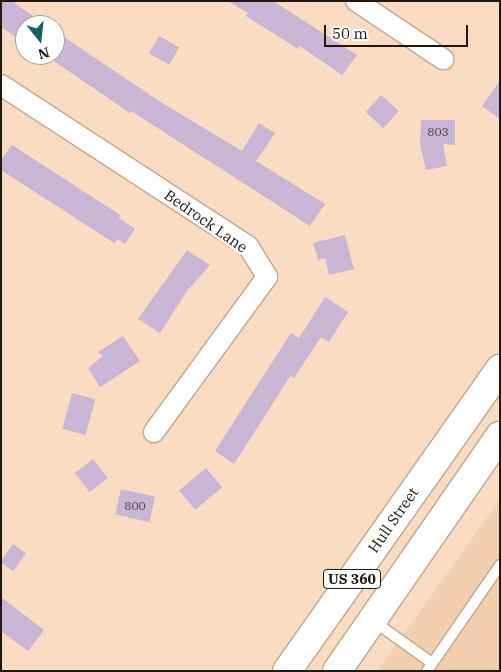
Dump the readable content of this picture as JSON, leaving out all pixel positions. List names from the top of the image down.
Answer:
{
  "streets": {
    "main road": ["Hull Street", "US 360"],
    "street": ["Bedrock Lane"]
  },
  "house_numbers": ["803", "800"],
  "scale_bar": "50 m",
  "north": "bottom"
}
